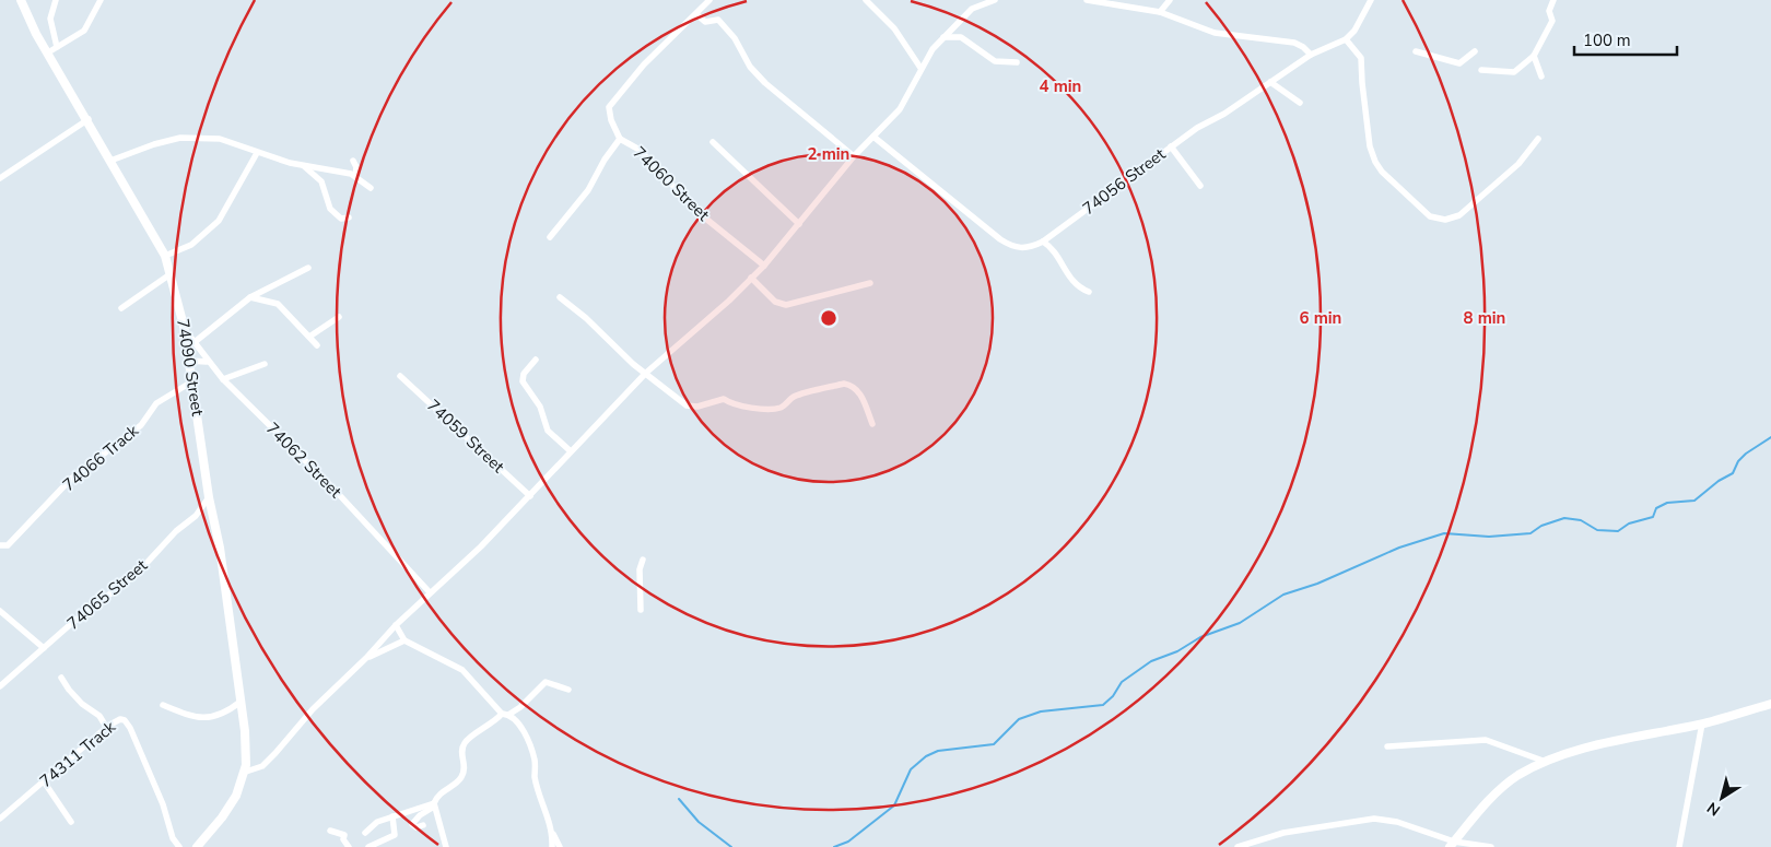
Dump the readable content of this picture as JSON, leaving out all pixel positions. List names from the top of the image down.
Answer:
{
  "streets": {
    "street": [
      "74056 Street",
      "74060 Street",
      "74090 Street",
      "74059 Street",
      "74066 Track",
      "74062 Street",
      "74065 Street",
      "74311 Track"
    ]
  },
  "crossings": [
    ["74090 Street", "74066 Track"],
    ["74090 Street", "74062 Street"],
    ["74090 Street", "74065 Street"]
  ],
  "scale_bar": "100 m",
  "north": "bottom left",
  "rings": [
    "4 min",
    "2 min",
    "6 min",
    "8 min"
  ]
}
